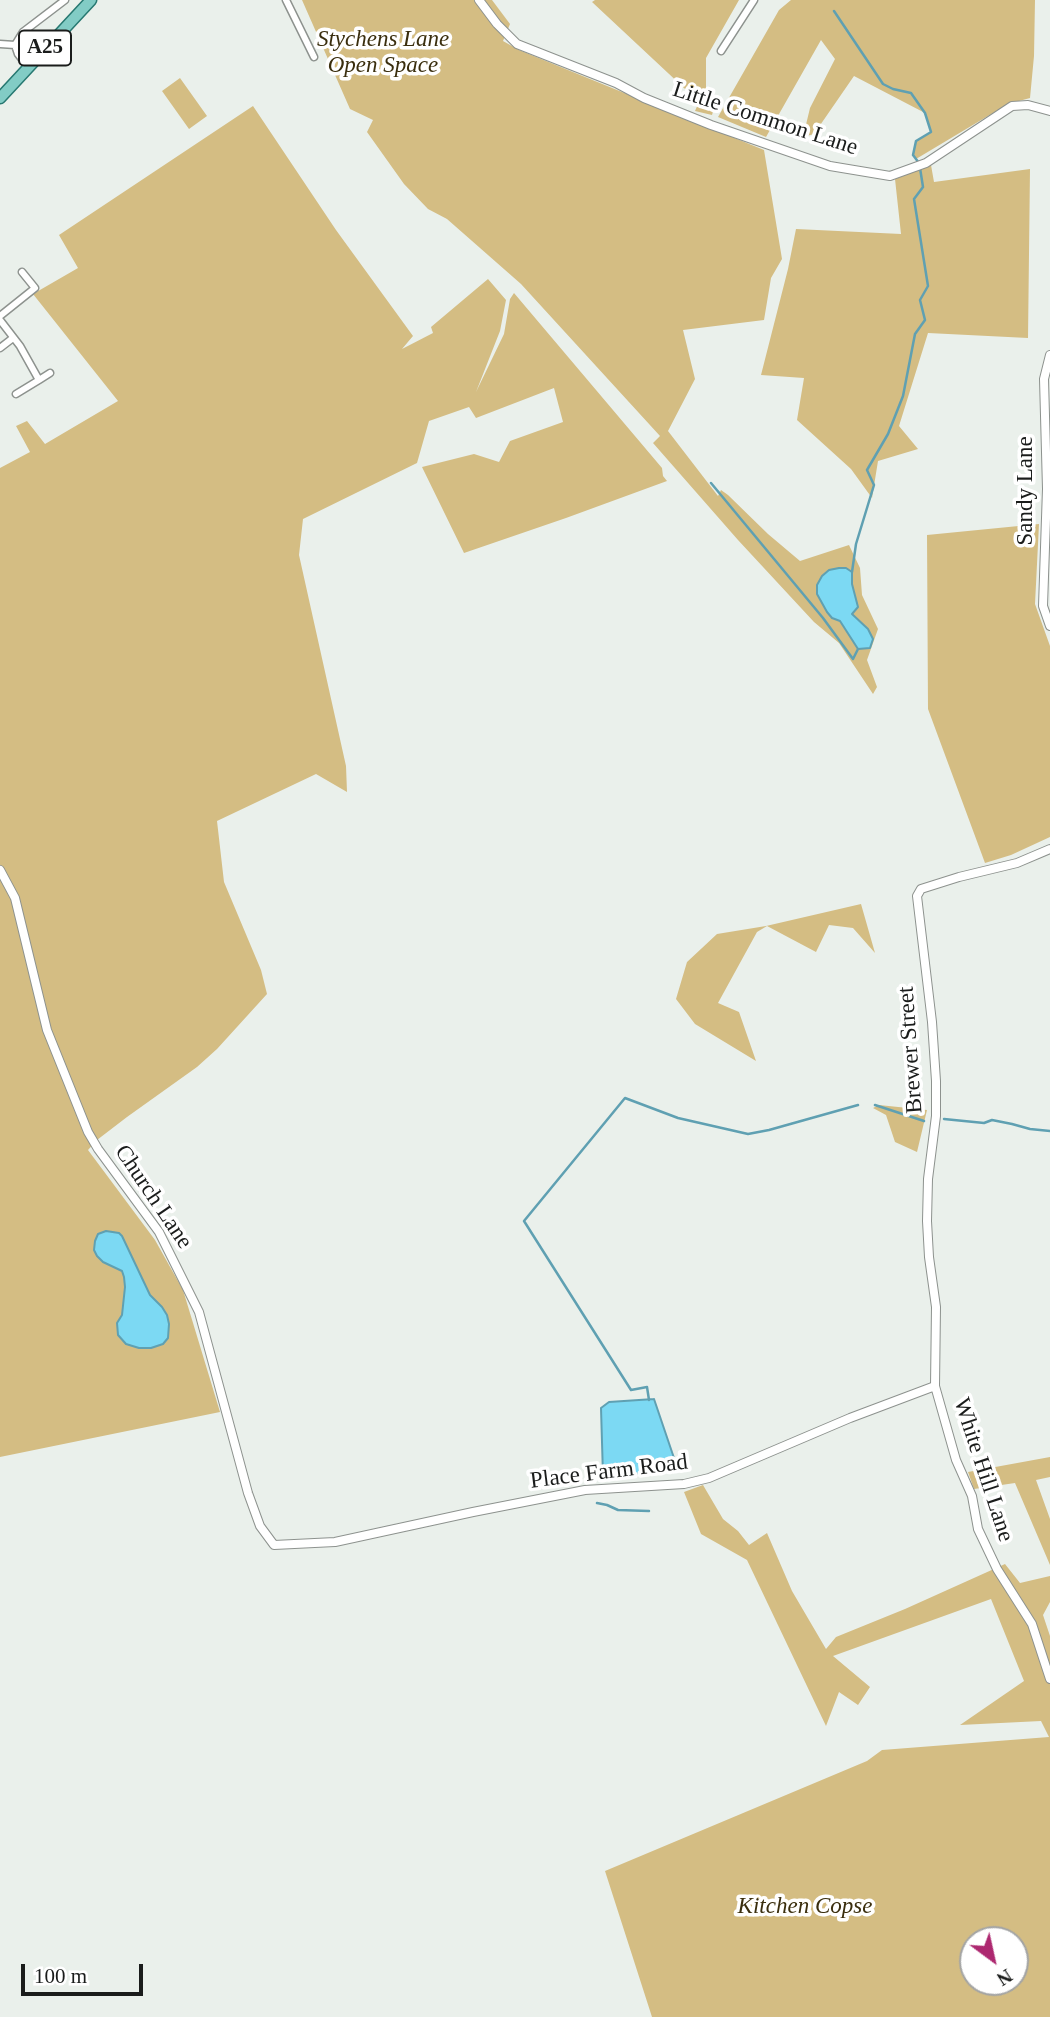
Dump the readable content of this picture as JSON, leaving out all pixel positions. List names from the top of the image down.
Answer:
{
  "streets": {
    "main road": ["A25"],
    "street": [
      "Little Common Lane",
      "Sandy Lane",
      "Brewer Street",
      "Church Lane",
      "White Hill Lane",
      "Place Farm Road"
    ]
  },
  "crossings": [
    ["Brewer Street", "White Hill Lane"],
    ["Brewer Street", "Place Farm Road"],
    ["Church Lane", "Place Farm Road"],
    ["White Hill Lane", "Place Farm Road"]
  ],
  "parks": ["Stychens Lane Open Space", "Kitchen Copse"],
  "scale_bar": "100 m",
  "north": "bottom right"
}
